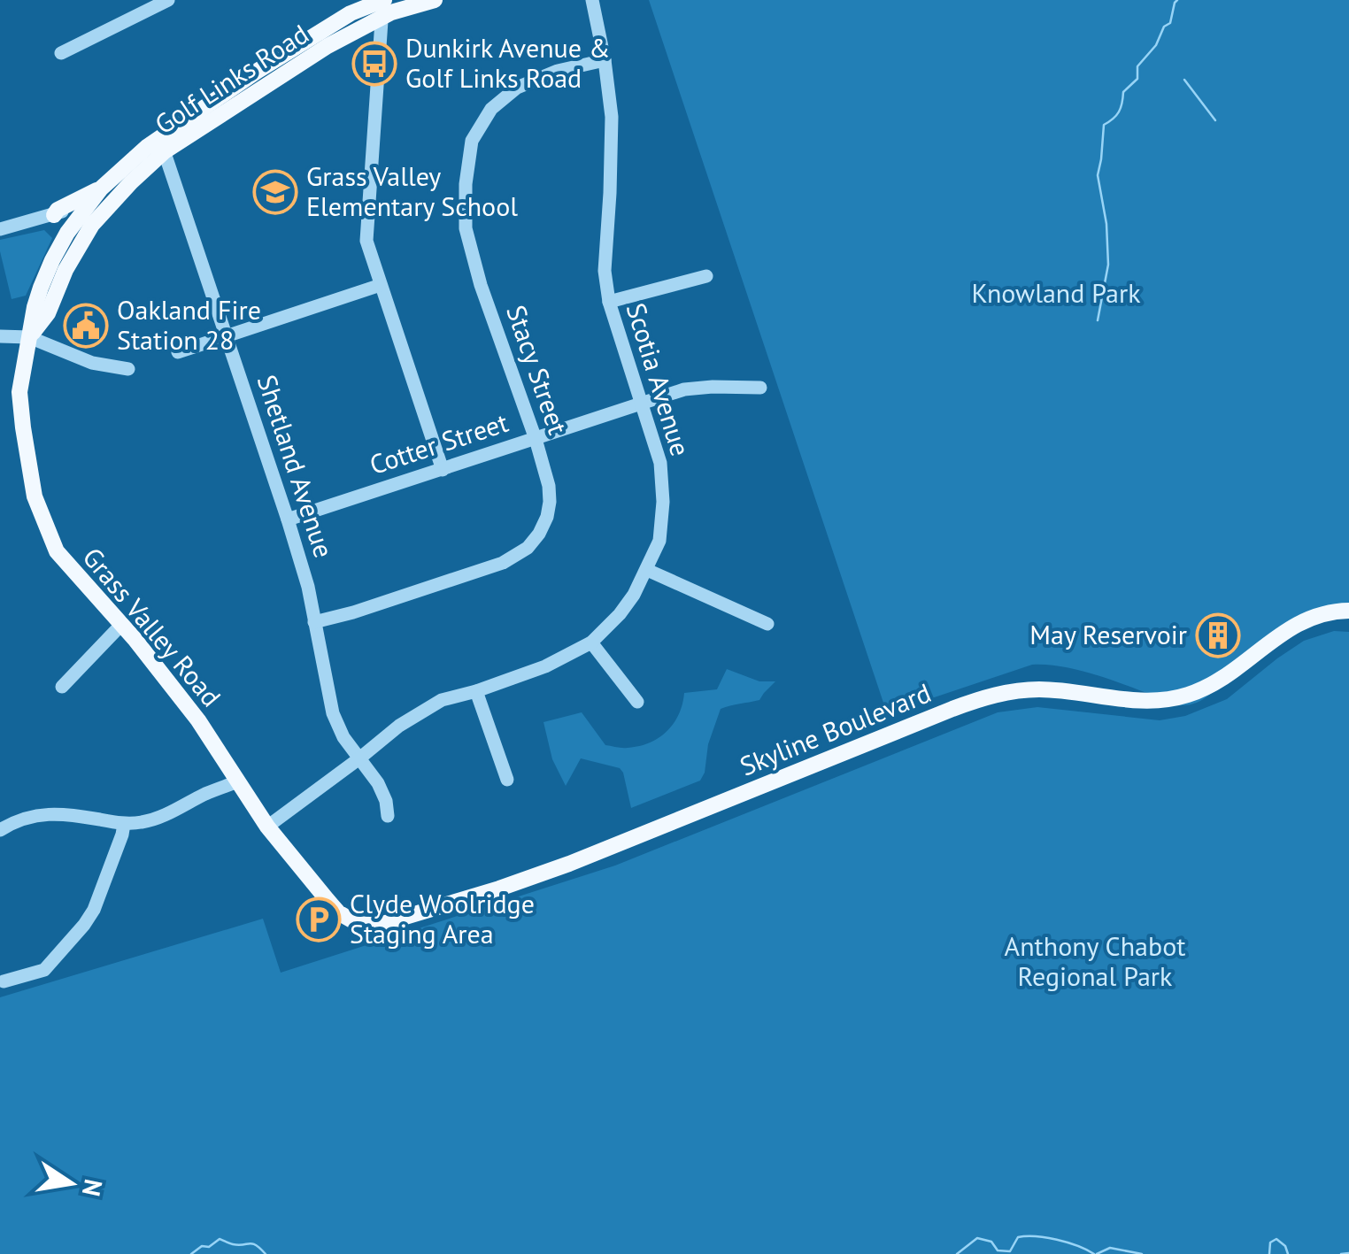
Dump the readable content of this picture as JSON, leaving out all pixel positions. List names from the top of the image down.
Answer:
{
  "streets": {
    "main road": ["Golf Links Road", "Grass Valley Road", "Skyline Boulevard"],
    "street": [
      "Stacy Street",
      "Scotia Avenue",
      "Cotter Street",
      "Shetland Avenue"
    ]
  },
  "crossings": [
    ["Golf Links Road", "Shetland Avenue"],
    ["Golf Links Road", "Grass Valley Road"],
    ["Stacy Street", "Scotia Avenue"],
    ["Stacy Street", "Cotter Street"],
    ["Stacy Street", "Shetland Avenue"],
    ["Scotia Avenue", "Cotter Street"],
    ["Scotia Avenue", "Shetland Avenue"],
    ["Scotia Avenue", "Grass Valley Road"],
    ["Cotter Street", "Shetland Avenue"],
    ["Grass Valley Road", "Skyline Boulevard"]
  ],
  "parks": ["Knowland Park", "Anthony Chabot Regional Park"],
  "places": {
    "bus stop": ["Dunkirk Avenue & Golf Links Road"],
    "school or university": ["Grass Valley Elementary School"],
    "public building": ["Oakland Fire Station 28"],
    "building": ["May Reservoir"],
    "parking": ["Clyde Woolridge Staging Area"]
  },
  "north": "right"
}
